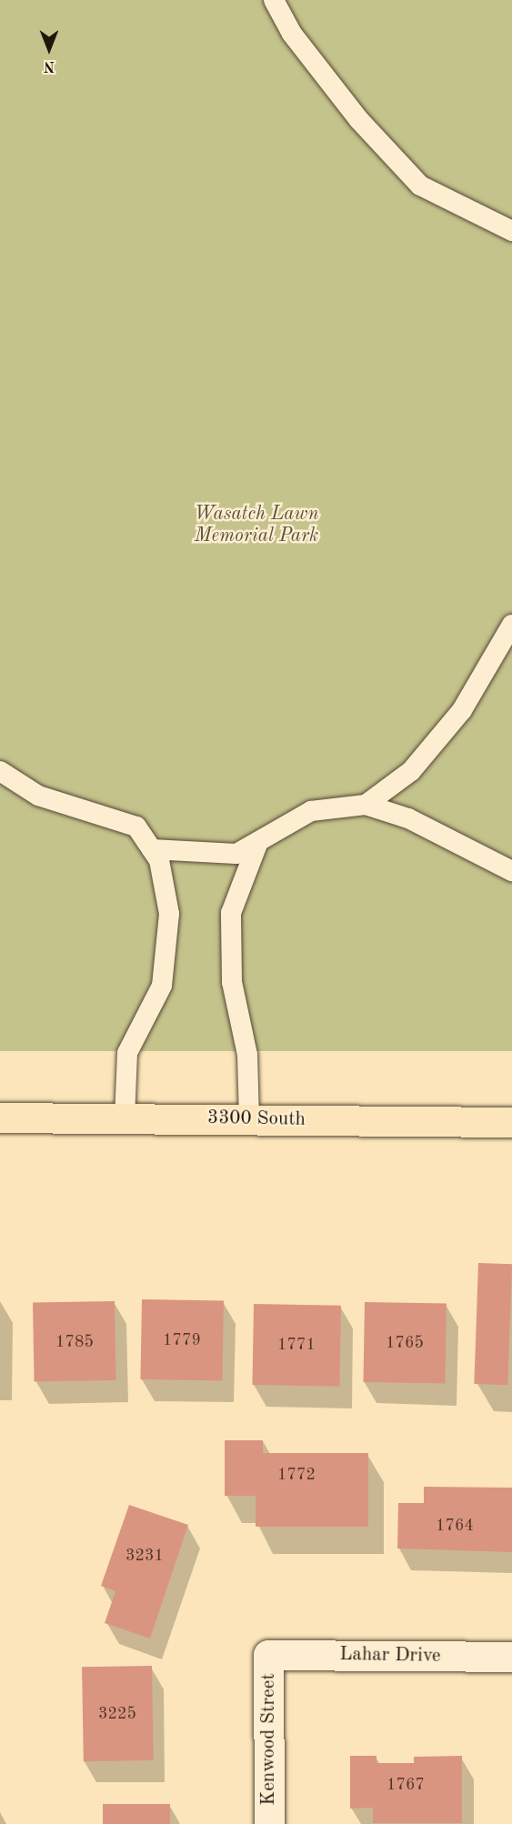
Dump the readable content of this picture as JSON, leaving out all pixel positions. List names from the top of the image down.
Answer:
{
  "streets": {
    "main road": ["3300 South"],
    "street": ["Lahar Drive", "Kenwood Street"]
  },
  "crossings": [
    ["Lahar Drive", "Kenwood Street"]
  ],
  "parks": ["Wasatch Lawn Memorial Park"],
  "house_numbers": [
    "1779",
    "1785",
    "1765",
    "1771",
    "1772",
    "1764",
    "3231",
    "3225",
    "1767"
  ],
  "north": "bottom"
}
